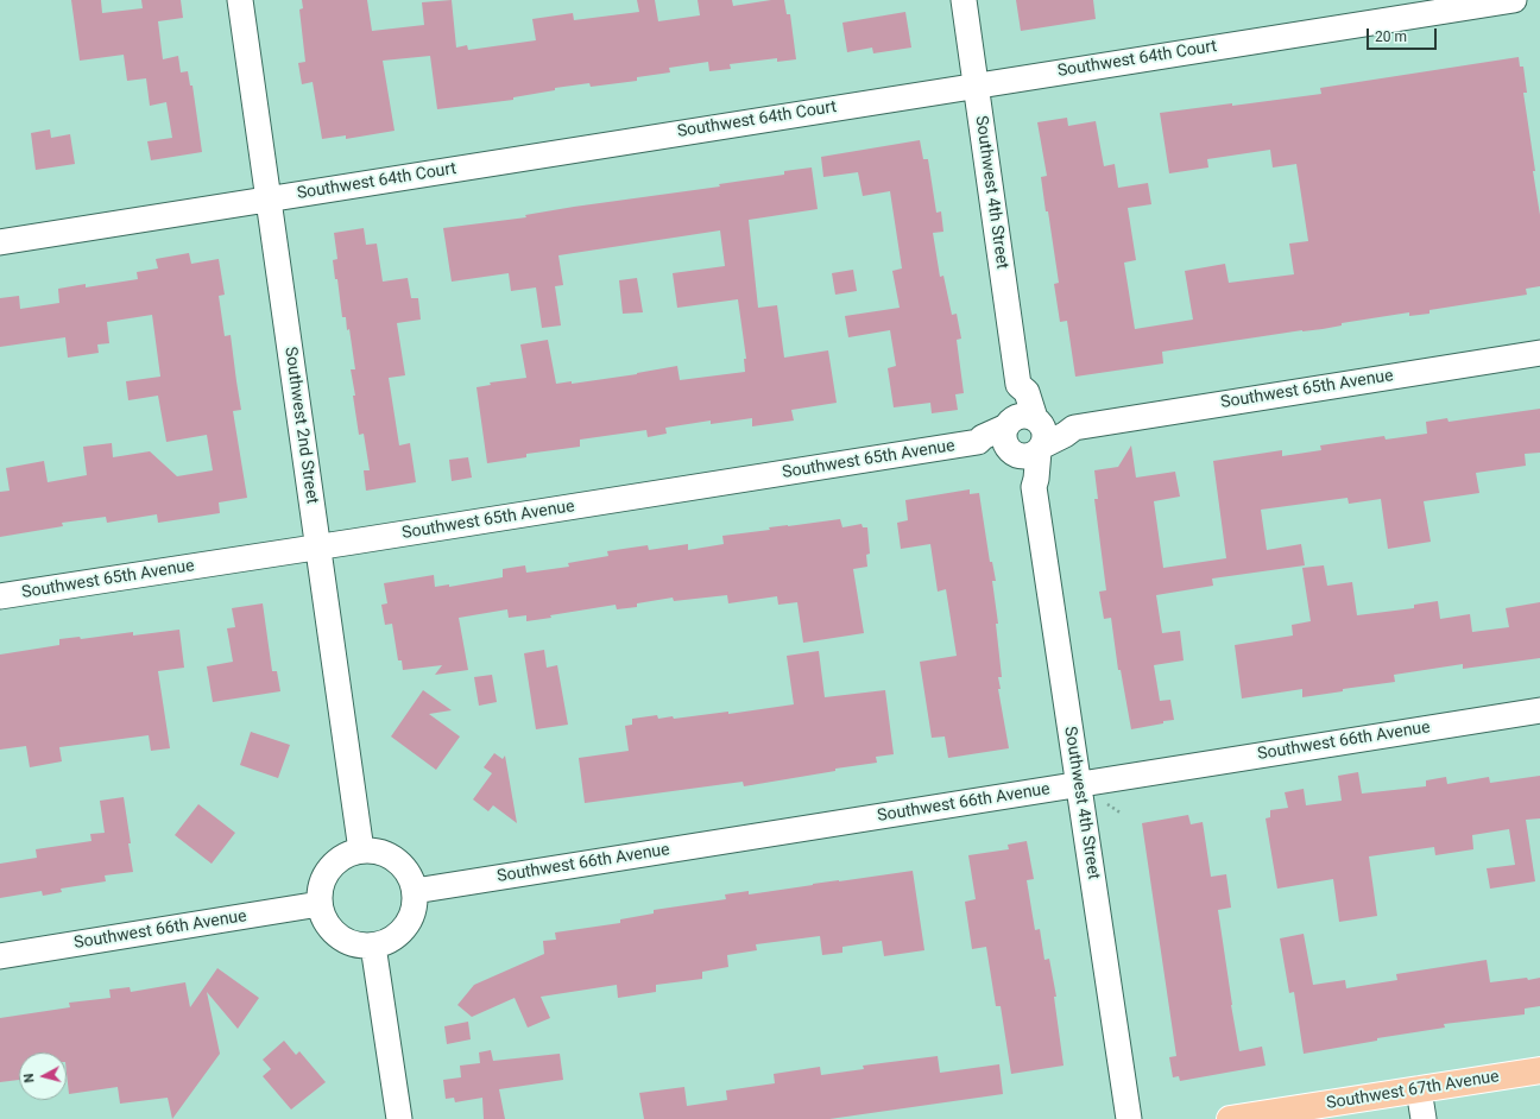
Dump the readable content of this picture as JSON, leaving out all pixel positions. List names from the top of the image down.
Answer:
{
  "streets": {
    "main road": ["Southwest 67th Avenue"],
    "street": [
      "Southwest 64th Court",
      "Southwest 4th Street",
      "Southwest 65th Avenue",
      "Southwest 2nd Street",
      "Southwest 66th Avenue"
    ]
  },
  "crossings": [
    ["Southwest 64th Court", "Southwest 4th Street"],
    ["Southwest 64th Court", "Southwest 2nd Street"],
    ["Southwest 4th Street", "Southwest 65th Avenue"],
    ["Southwest 4th Street", "Southwest 66th Avenue"],
    ["Southwest 65th Avenue", "Southwest 2nd Street"],
    ["Southwest 2nd Street", "Southwest 66th Avenue"]
  ],
  "scale_bar": "20 m",
  "north": "left"
}
